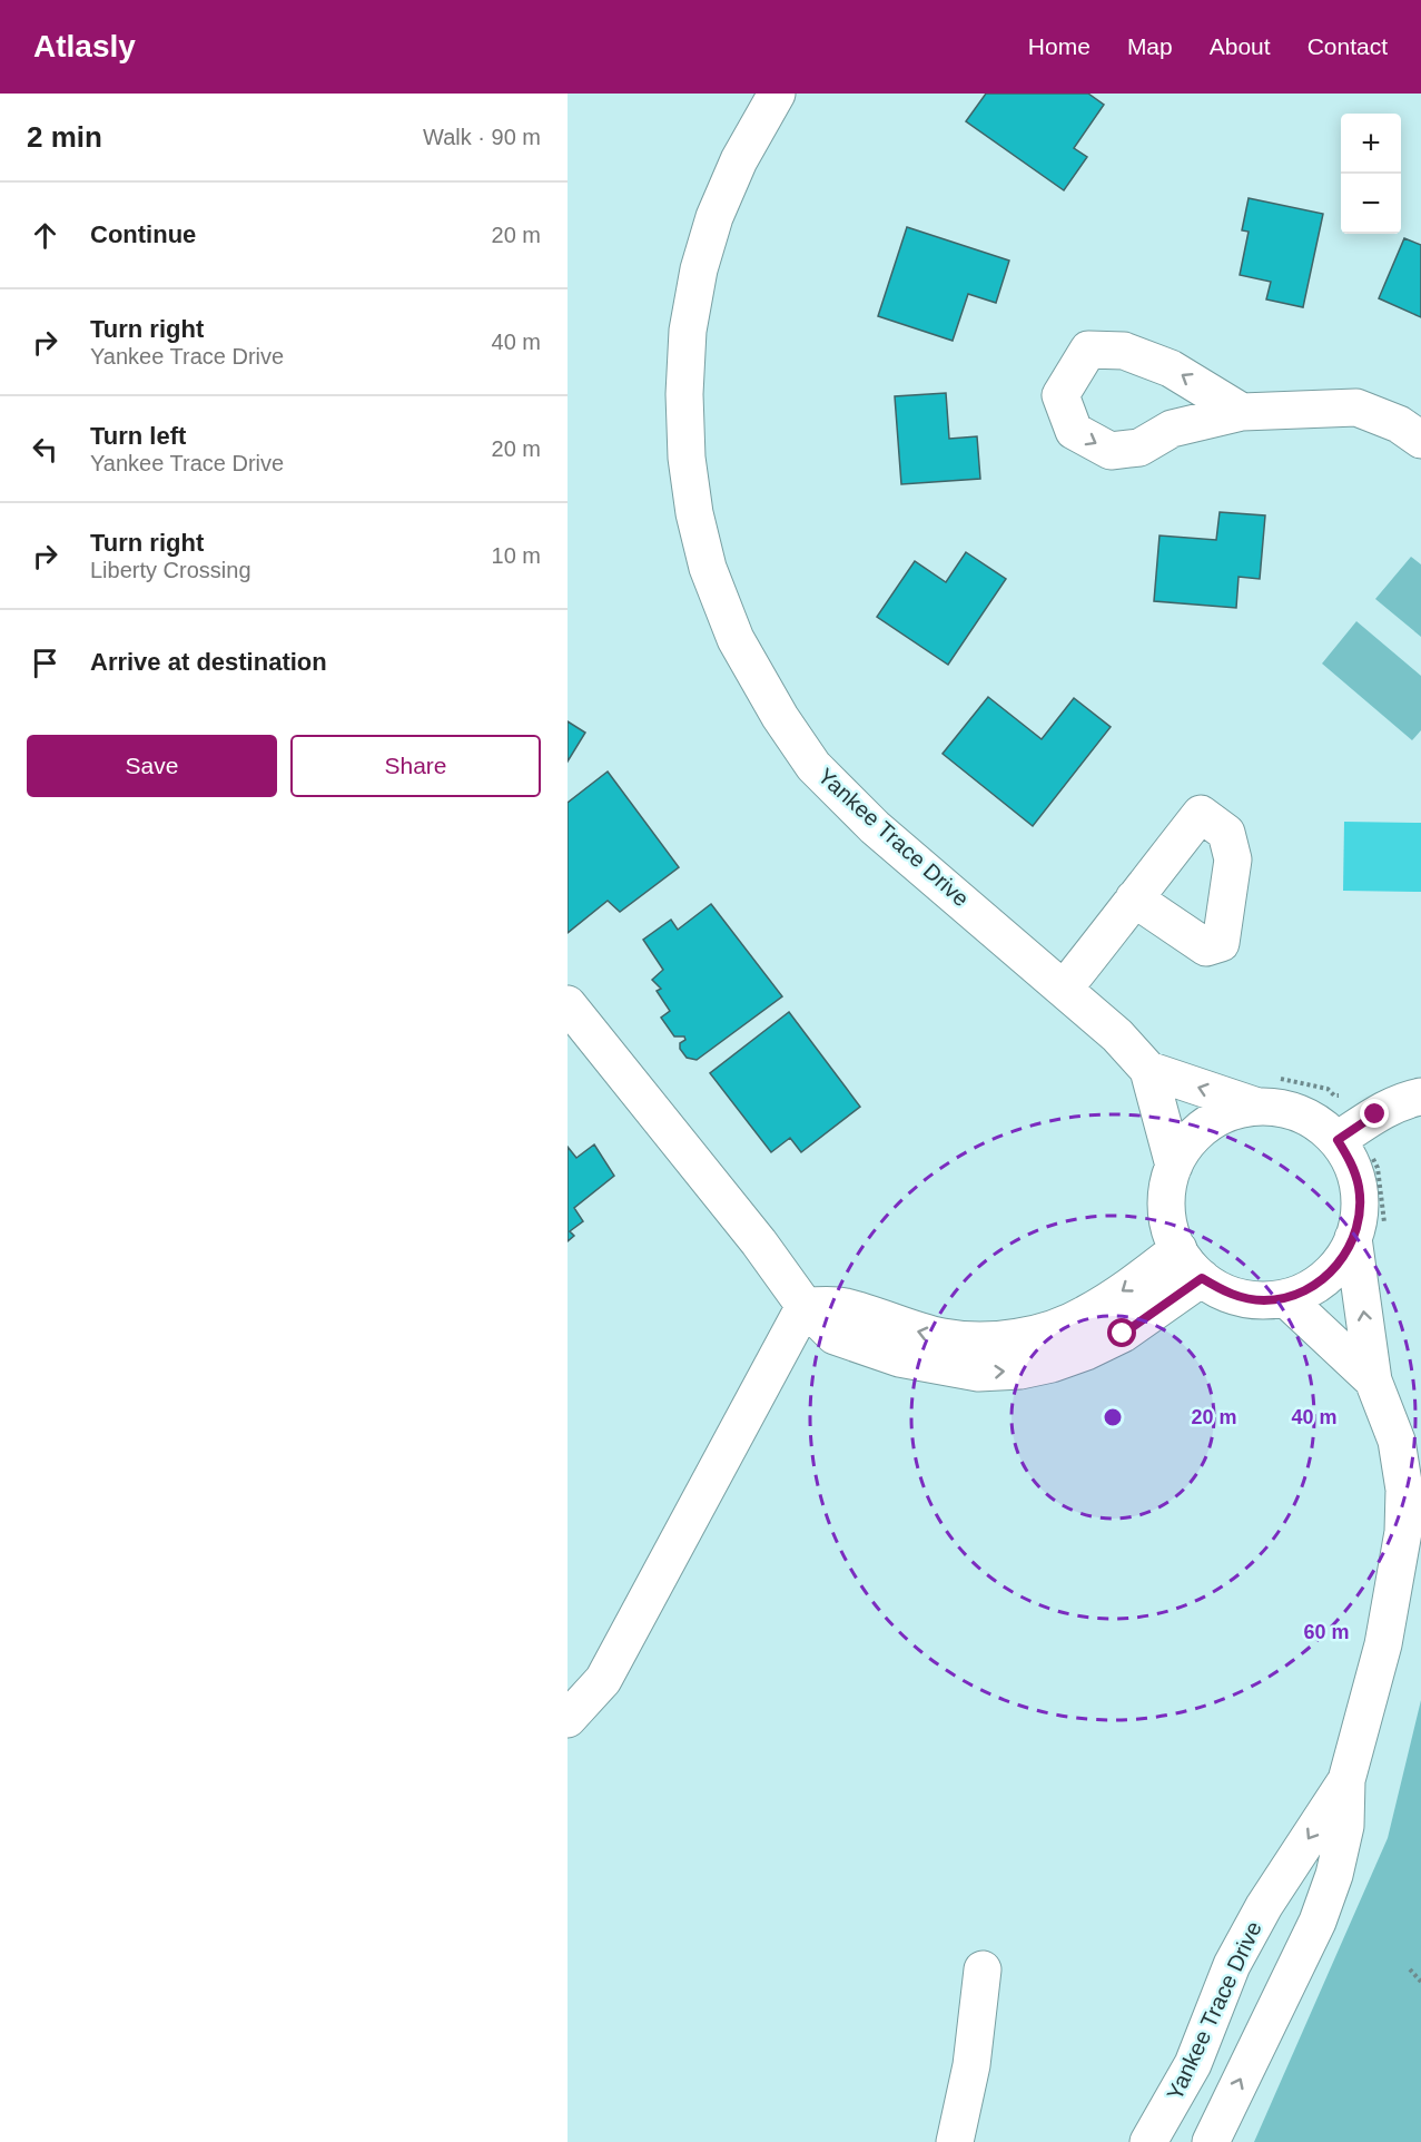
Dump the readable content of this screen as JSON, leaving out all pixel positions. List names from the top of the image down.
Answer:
{
  "streets": {
    "street": ["Yankee Trace Drive"]
  },
  "page": {
    "header": "Atlasly",
    "nav": [
      "Home",
      "Map",
      "About",
      "Contact"
    ],
    "heading": ["2 min", "Walk · 90 m"],
    "map_buttons": ["+", "−"],
    "list": [
      ["Continue", "20 m"],
      ["Turn right", "Yankee Trace Drive", "40 m"],
      ["Turn left", "Yankee Trace Drive", "20 m"],
      ["Turn right", "Liberty Crossing", "10 m"],
      "Arrive at destination"
    ],
    "buttons": ["Save", "Share"]
  },
  "rings": ["20 m", "40 m", "60 m"]
}
